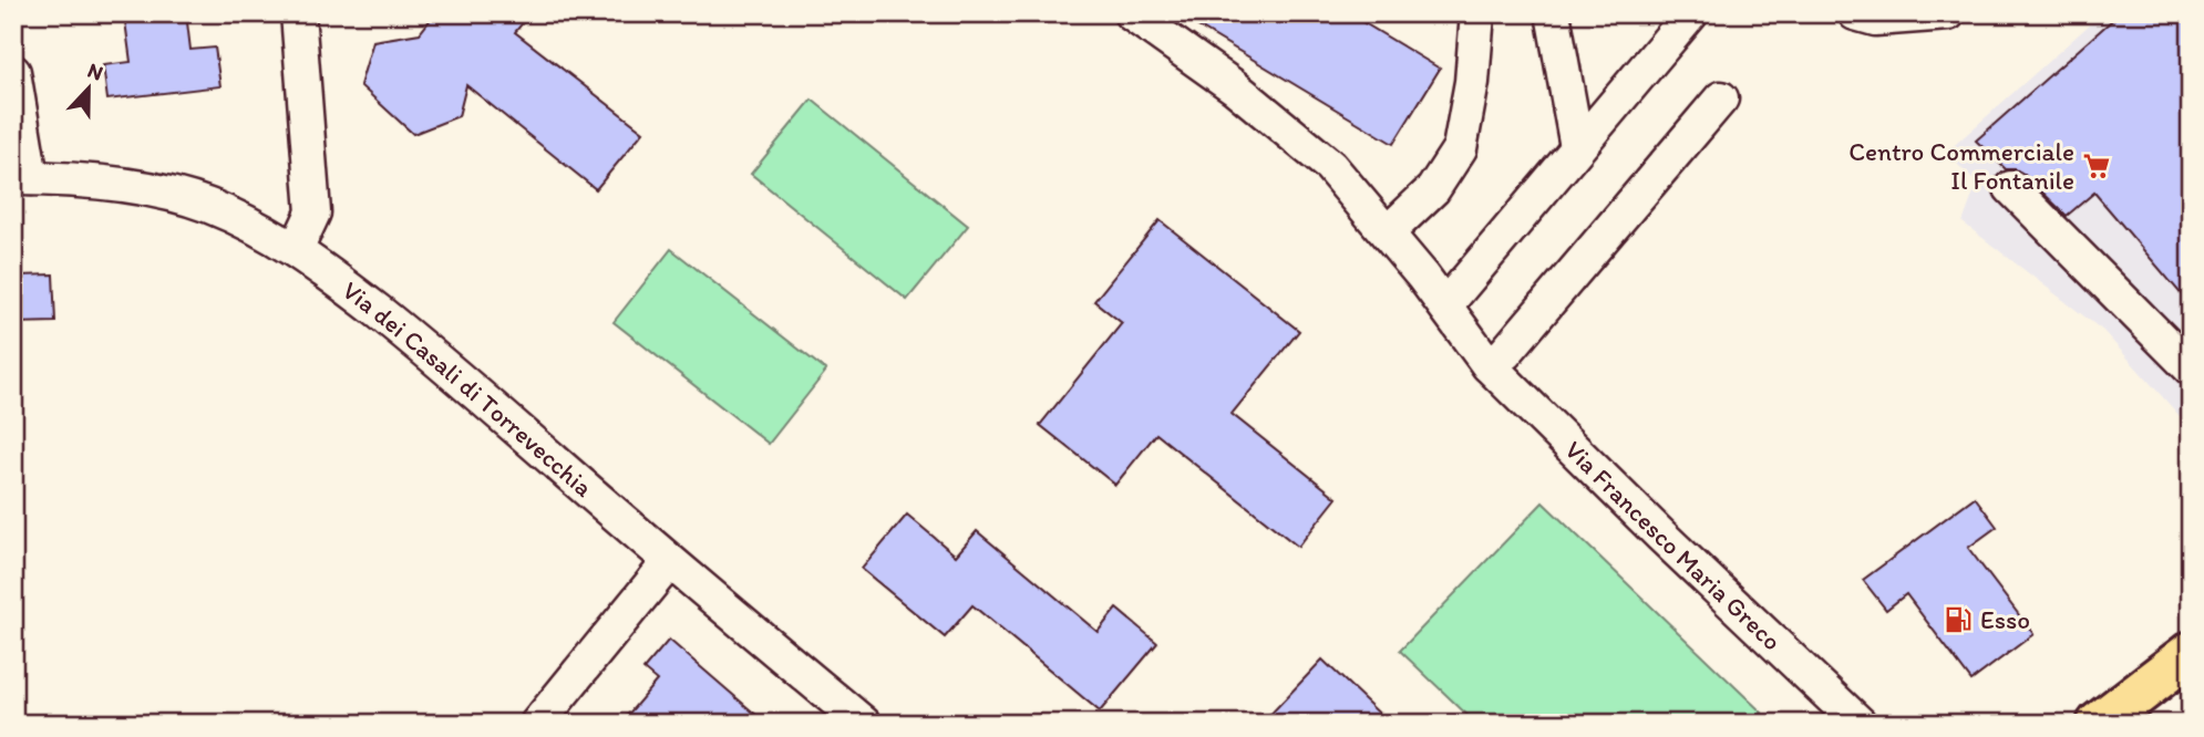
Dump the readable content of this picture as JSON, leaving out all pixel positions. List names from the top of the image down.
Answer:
{
  "streets": {
    "street": ["Via dei Casali di Torrevecchia", "Via Francesco Maria Greco"]
  },
  "places": {
    "supermarket": ["Centro Commerciale Il Fontanile"],
    "fuel station": ["Esso"]
  },
  "north": "top"
}
